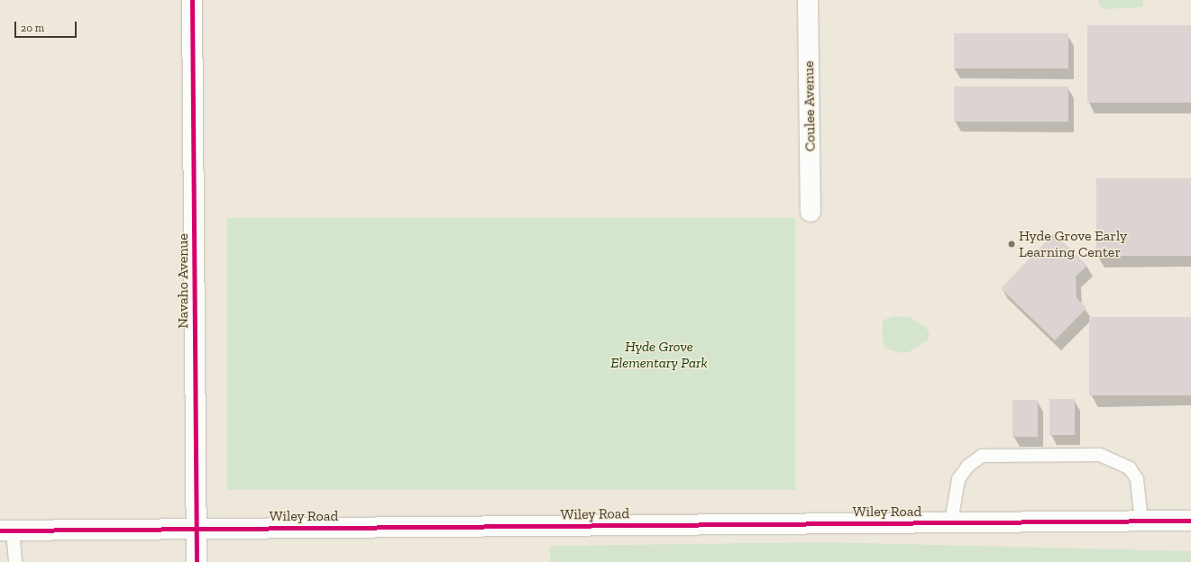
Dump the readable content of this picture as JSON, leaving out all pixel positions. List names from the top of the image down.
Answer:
{
  "streets": {
    "street": ["Coulee Avenue", "Navaho Avenue", "Wiley Road"]
  },
  "crossings": [
    ["Navaho Avenue", "Wiley Road"]
  ],
  "parks": ["Hyde Grove Elementary Park"],
  "places": ["Hyde Grove Early Learning Center"],
  "scale_bar": "20 m"
}
